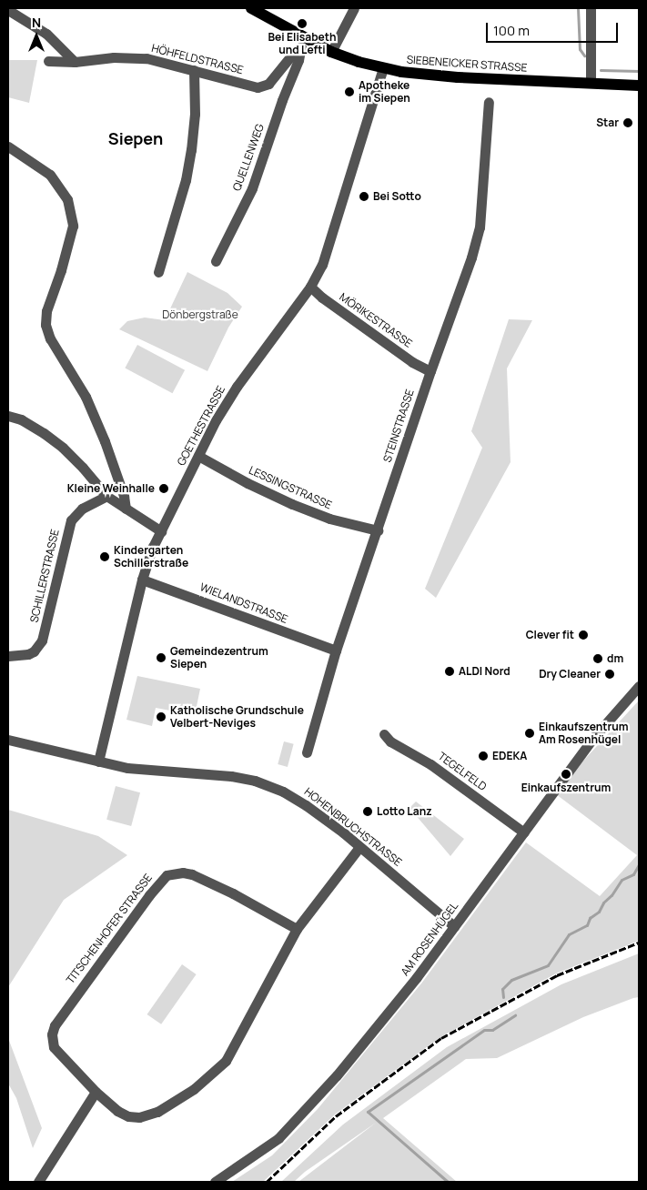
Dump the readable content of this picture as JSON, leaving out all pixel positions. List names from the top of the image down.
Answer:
{
  "streets": {
    "main road": ["SIEBENEICKER STRASSE"],
    "street": [
      "HÖHFELDSTRASSE",
      "QUELLENWEG",
      "MÖRIKESTRASSE",
      "GOETHESTRASSE",
      "STEINSTRASSE",
      "LESSINGSTRASSE",
      "SCHILLERSTRASSE",
      "WIELANDSTRASSE",
      "TEGELFELD",
      "HOHENBRUCHSTRASSE",
      "TITSCHENHOFER STRASSE",
      "AM ROSENHÜGEL"
    ]
  },
  "crossings": [
    ["HÖHFELDSTRASSE", "SIEBENEICKER STRASSE"],
    ["HÖHFELDSTRASSE", "QUELLENWEG"],
    ["SIEBENEICKER STRASSE", "GOETHESTRASSE"],
    ["MÖRIKESTRASSE", "GOETHESTRASSE"],
    ["MÖRIKESTRASSE", "STEINSTRASSE"],
    ["GOETHESTRASSE", "LESSINGSTRASSE"],
    ["GOETHESTRASSE", "WIELANDSTRASSE"],
    ["GOETHESTRASSE", "HOHENBRUCHSTRASSE"],
    ["STEINSTRASSE", "LESSINGSTRASSE"],
    ["STEINSTRASSE", "WIELANDSTRASSE"],
    ["TEGELFELD", "AM ROSENHÜGEL"],
    ["HOHENBRUCHSTRASSE", "TITSCHENHOFER STRASSE"],
    ["HOHENBRUCHSTRASSE", "AM ROSENHÜGEL"]
  ],
  "districts": ["Siepen"],
  "parks": ["Dönbergstraße"],
  "places": [
    "Bei Elisabeth und Lefti",
    "Apotheke im Siepen",
    "Star",
    "Bei Sotto",
    "Kleine Weinhalle",
    "Kindergarten Schillerstraße",
    "Clever fit",
    "Gemeindezentrum Siepen",
    "dm",
    "ALDI Nord",
    "Dry Cleaner",
    "Katholische Grundschule Velbert-Neviges",
    "Einkaufszentrum Am Rosenhügel",
    "EDEKA",
    "Einkaufszentrum",
    "Lotto Lanz"
  ],
  "scale_bar": "100 m",
  "north": "top"
}
